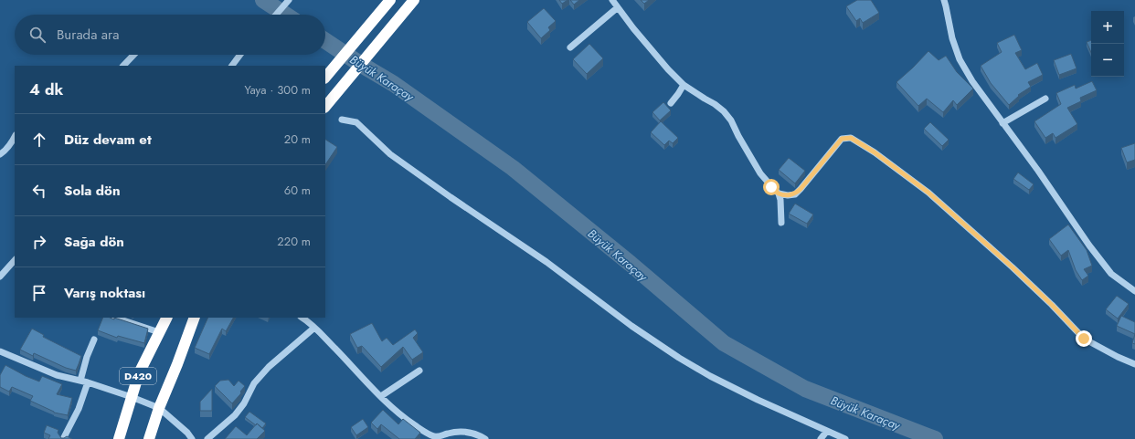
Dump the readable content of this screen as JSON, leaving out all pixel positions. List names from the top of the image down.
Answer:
{
  "streets": {
    "highway": ["D420"]
  },
  "water": ["Büyük Karaçay"],
  "page": {
    "map_buttons": ["+", "−"],
    "search": "Burada ara",
    "heading": ["4 dk", "Yaya · 300 m"],
    "list": [
      ["Düz devam et", "20 m"],
      ["Sola dön", "60 m"],
      ["Sağa dön", "220 m"],
      "Varış noktası"
    ]
  }
}
